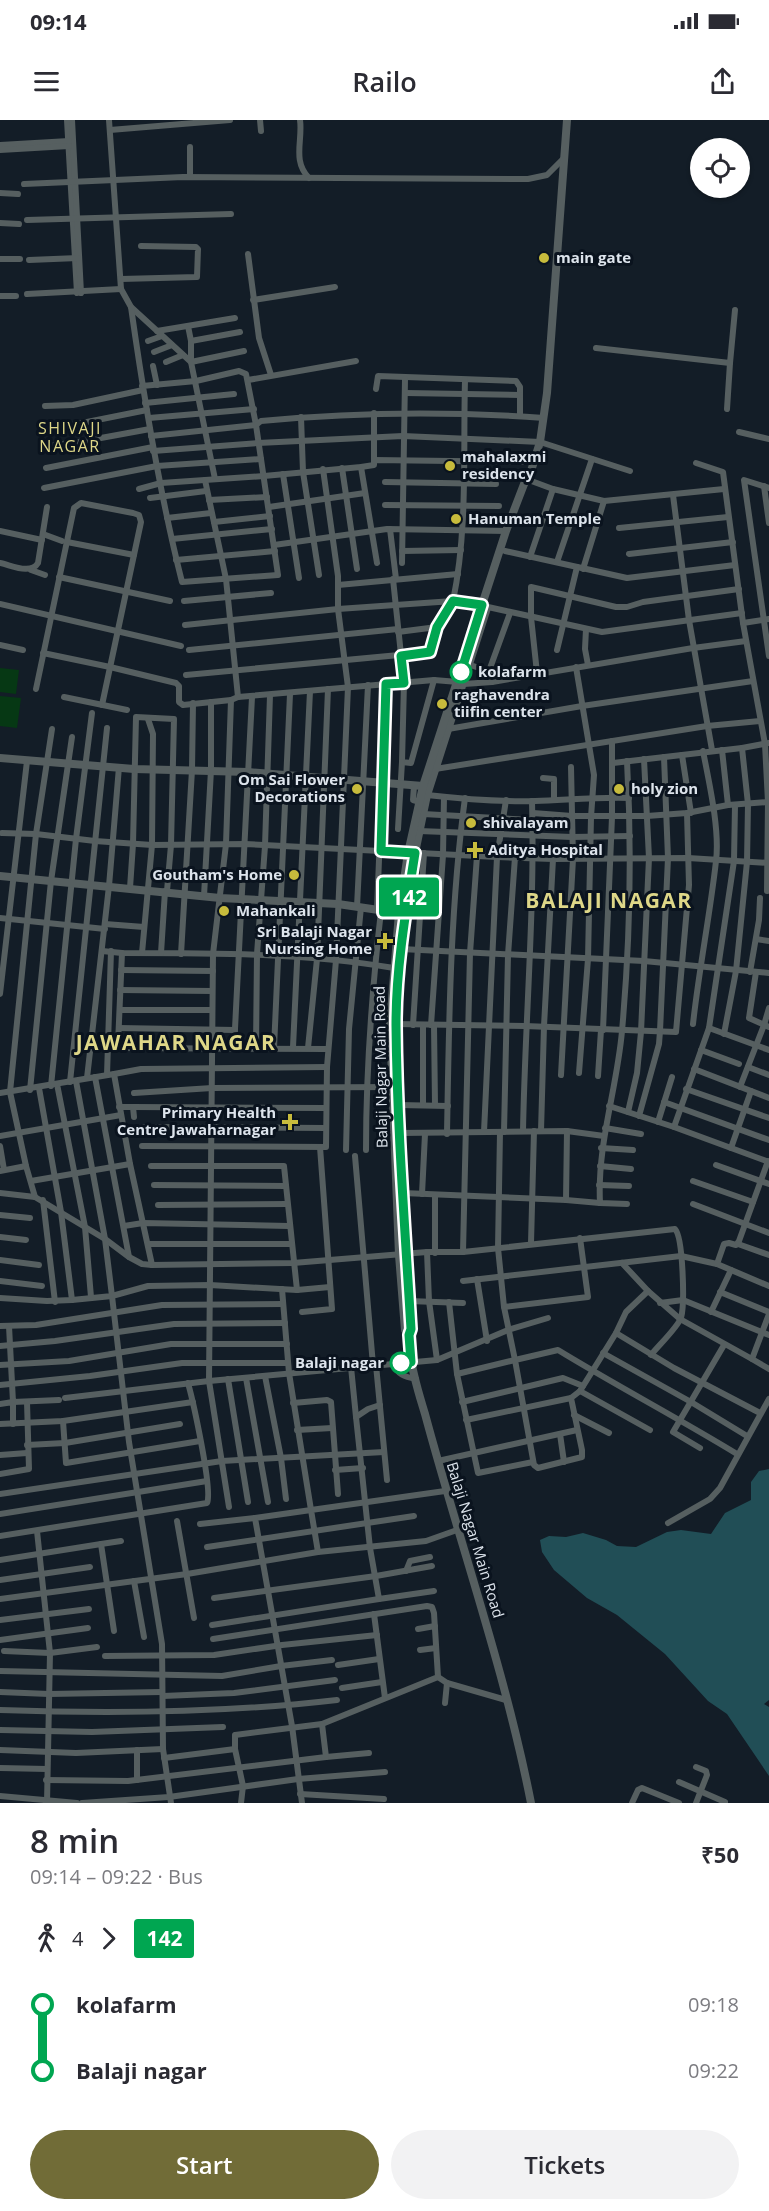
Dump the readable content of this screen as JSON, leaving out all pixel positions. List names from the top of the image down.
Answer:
{
  "streets": {
    "street": ["Balaji Nagar Main Road"]
  },
  "districts": ["SHIVAJI NAGAR", "BALAJI NAGAR", "JAWAHAR NAGAR"],
  "places": {
    "other": [
      "main gate",
      "mahalaxmi residency",
      "Hanuman Temple",
      "kolafarm",
      "raghavendra tiifin center",
      "Om Sai Flower Decorations",
      "holy zion",
      "shivalayam",
      "Goutham's Home",
      "Mahankali",
      "Balaji nagar"
    ],
    "health": ["Aditya Hospital", "Sri Balaji Nagar Nursing Home", "Primary Health Centre Jawaharnagar"]
  },
  "lines": ["bus line 142"],
  "page": {
    "status": "09:14",
    "header": "Railo",
    "on_map": "142",
    "heading": ["8 min", "09:14 – 09:22 · Bus", "₹50"],
    "legs": ["4", "142"],
    "list": [
      {
        "name": "kolafarm",
        "value": "09:18"
      },
      {
        "name": "Balaji nagar",
        "value": "09:22"
      }
    ],
    "buttons": ["Start", "Tickets"]
  }
}
